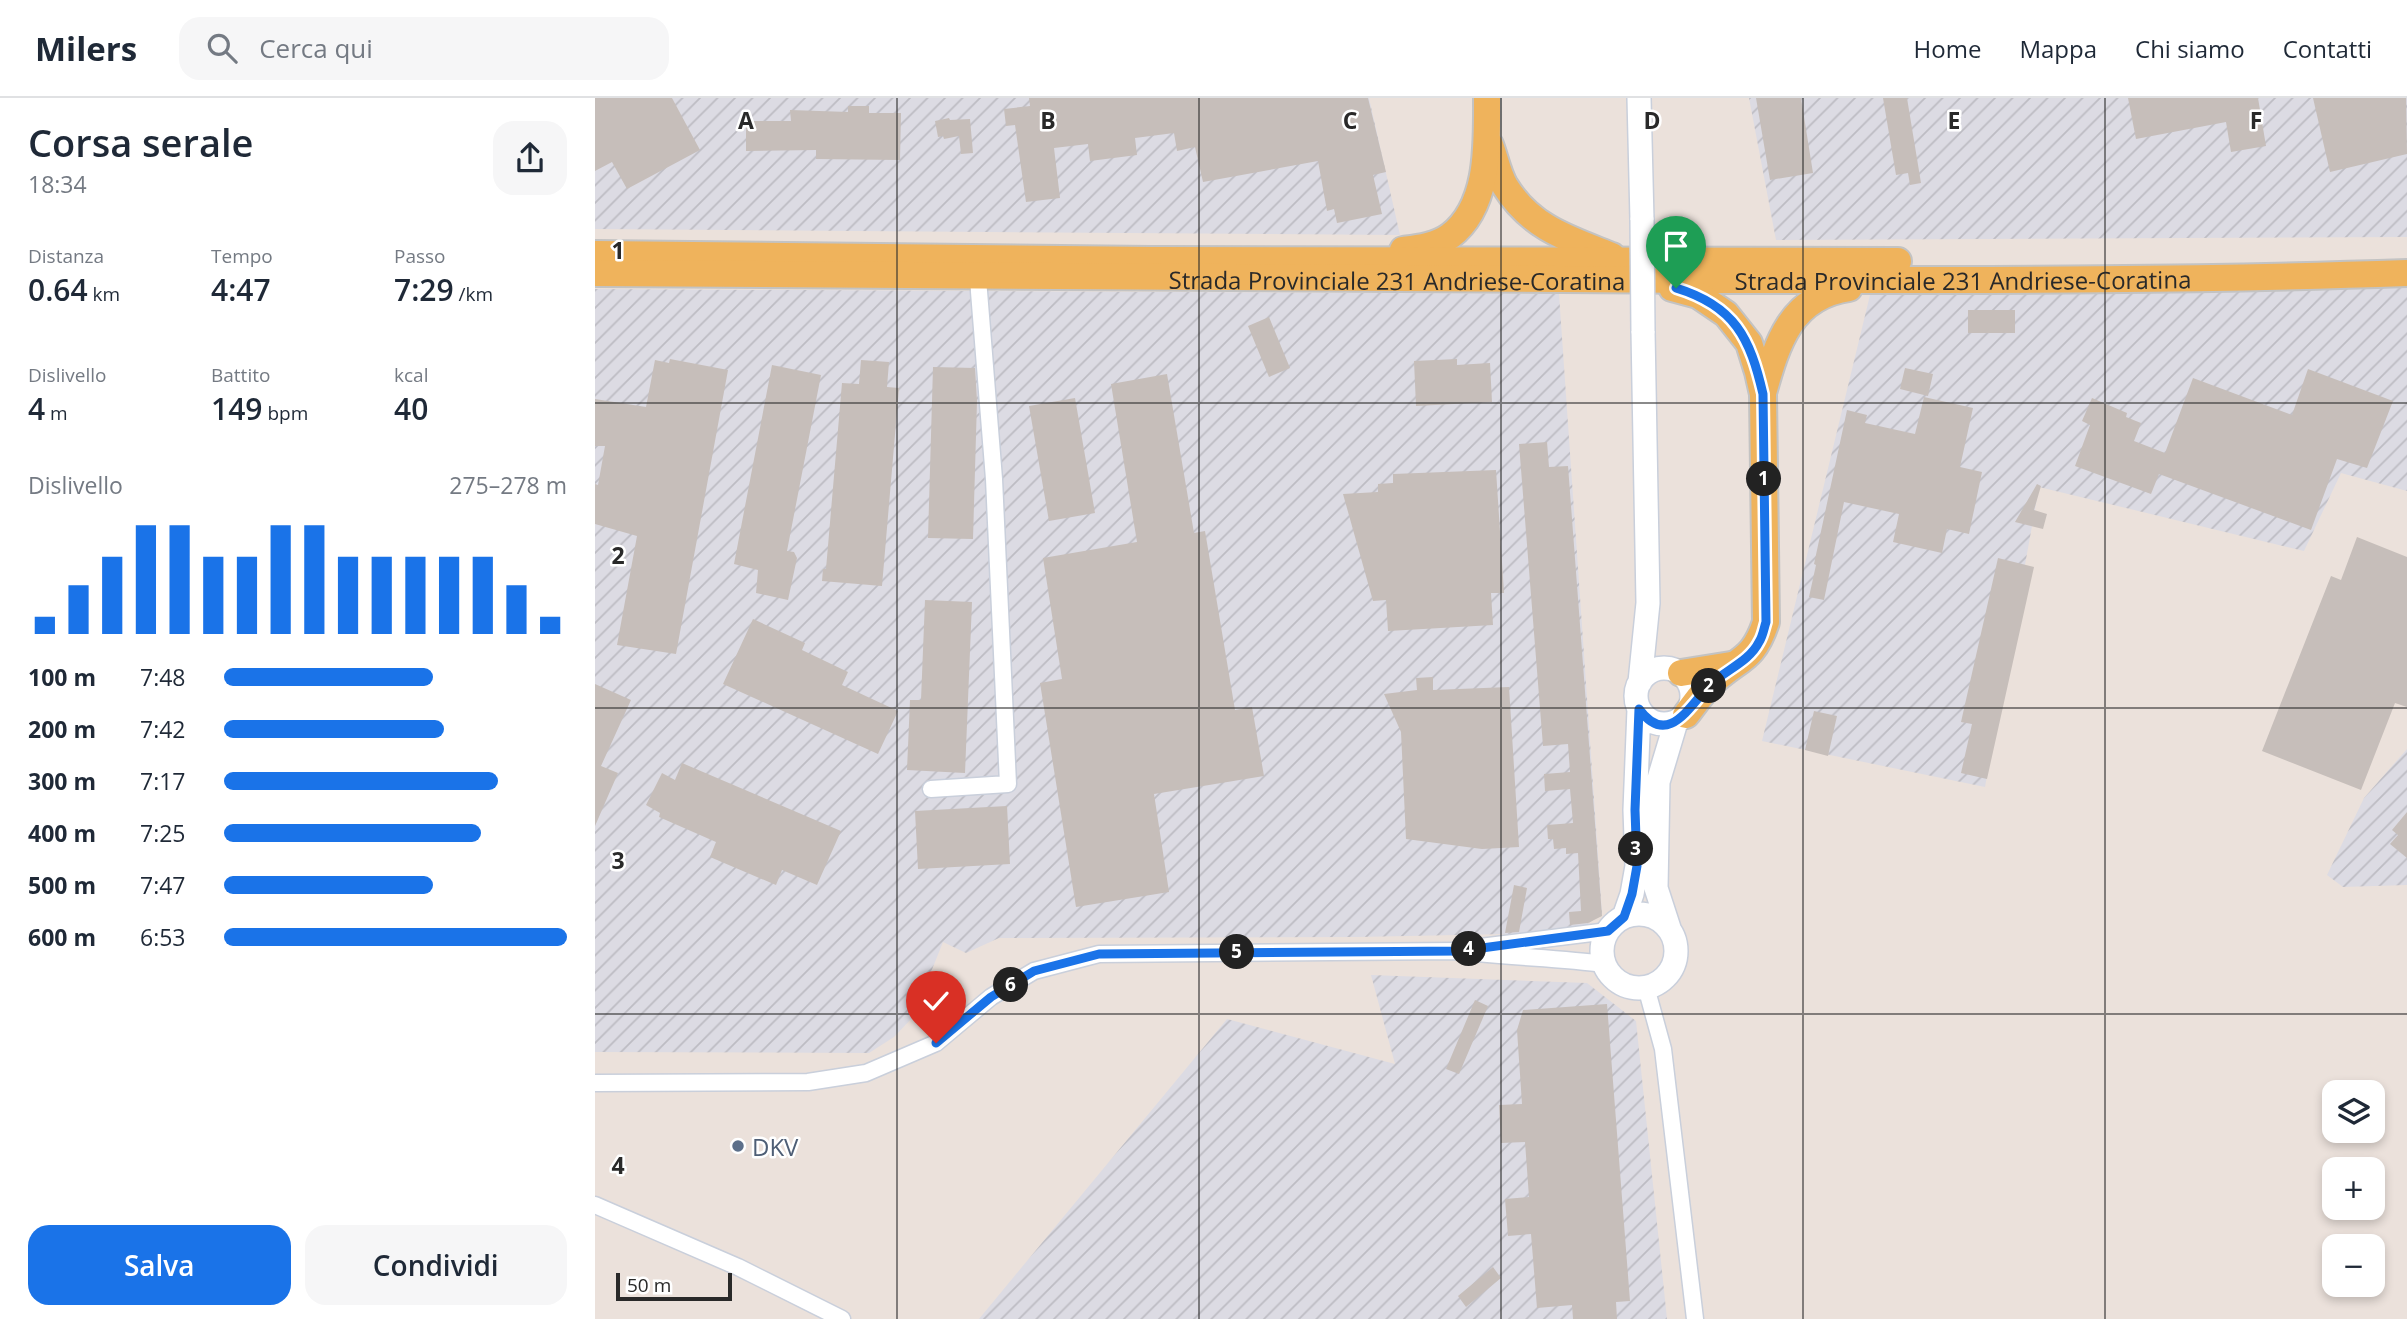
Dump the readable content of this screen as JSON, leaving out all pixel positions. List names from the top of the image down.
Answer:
{
  "streets": {
    "main road": ["Strada Provinciale 231 Andriese-Coratina"]
  },
  "places": ["DKV"],
  "scale_bar": "50 m",
  "page": {
    "header": "Milers",
    "search": "Cerca qui",
    "nav": [
      "Home",
      "Mappa",
      "Chi siamo",
      "Contatti"
    ],
    "heading": ["Corsa serale", "18:34"],
    "stats": [
      ["Distanza", "0.64 km"],
      ["Tempo", "4:47"],
      ["Passo", "7:29 /km"],
      ["Dislivello", "4 m"],
      ["Battito", "149 bpm"],
      ["kcal", "40"]
    ],
    "chart": ["Dislivello", "275–278 m"],
    "pins": [
      "1",
      "2",
      "3",
      "4",
      "5",
      "6"
    ],
    "list": [
      {
        "name": "100 m",
        "note": "7:48"
      },
      {
        "name": "200 m",
        "note": "7:42"
      },
      {
        "name": "300 m",
        "note": "7:17"
      },
      {
        "name": "400 m",
        "note": "7:25"
      },
      {
        "name": "500 m",
        "note": "7:47"
      },
      {
        "name": "600 m",
        "note": "6:53"
      }
    ],
    "map_buttons": ["+", "−"],
    "buttons": ["Salva", "Condividi"],
    "scale": "50 m"
  },
  "grid": {
    "columns": [
      "A",
      "B",
      "C",
      "D",
      "E",
      "F"
    ],
    "rows": [
      "1",
      "2",
      "3",
      "4"
    ]
  }
}
